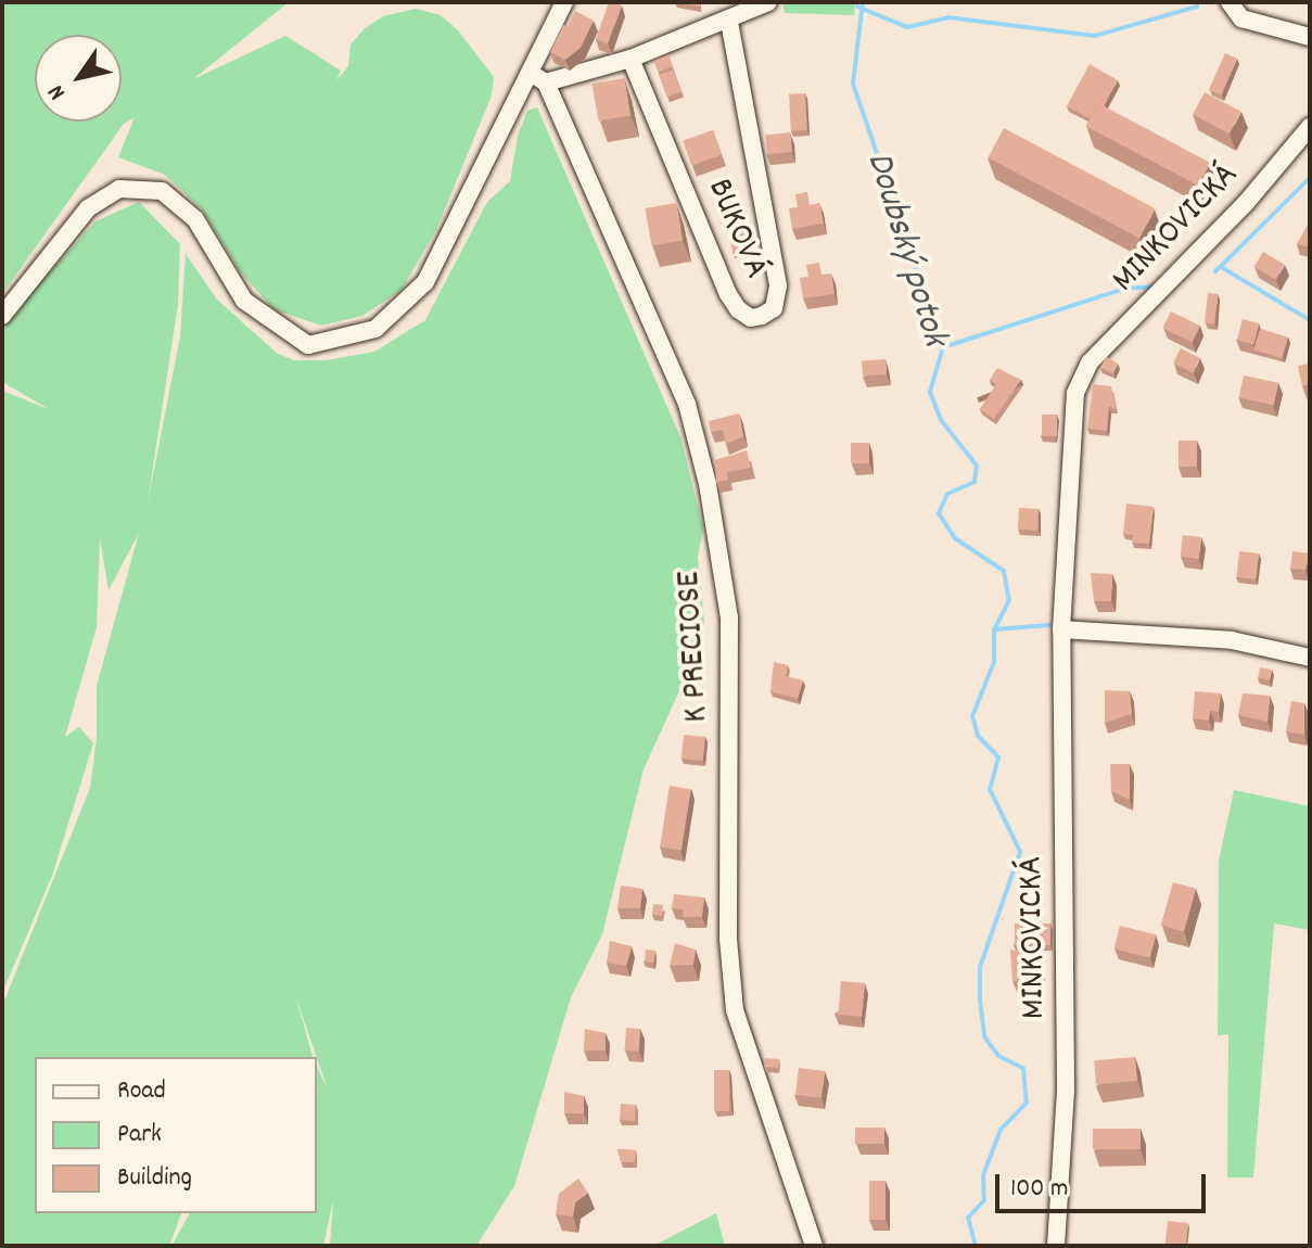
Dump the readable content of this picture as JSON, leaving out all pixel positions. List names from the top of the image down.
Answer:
{
  "streets": {
    "street": ["BUKOVÁ", "MINKOVICKÁ", "K PRECIOSE"]
  },
  "water": ["Doubský potok"],
  "legend": ["Road", "Park", "Building"],
  "scale_bar": "100 m",
  "north": "bottom left"
}
